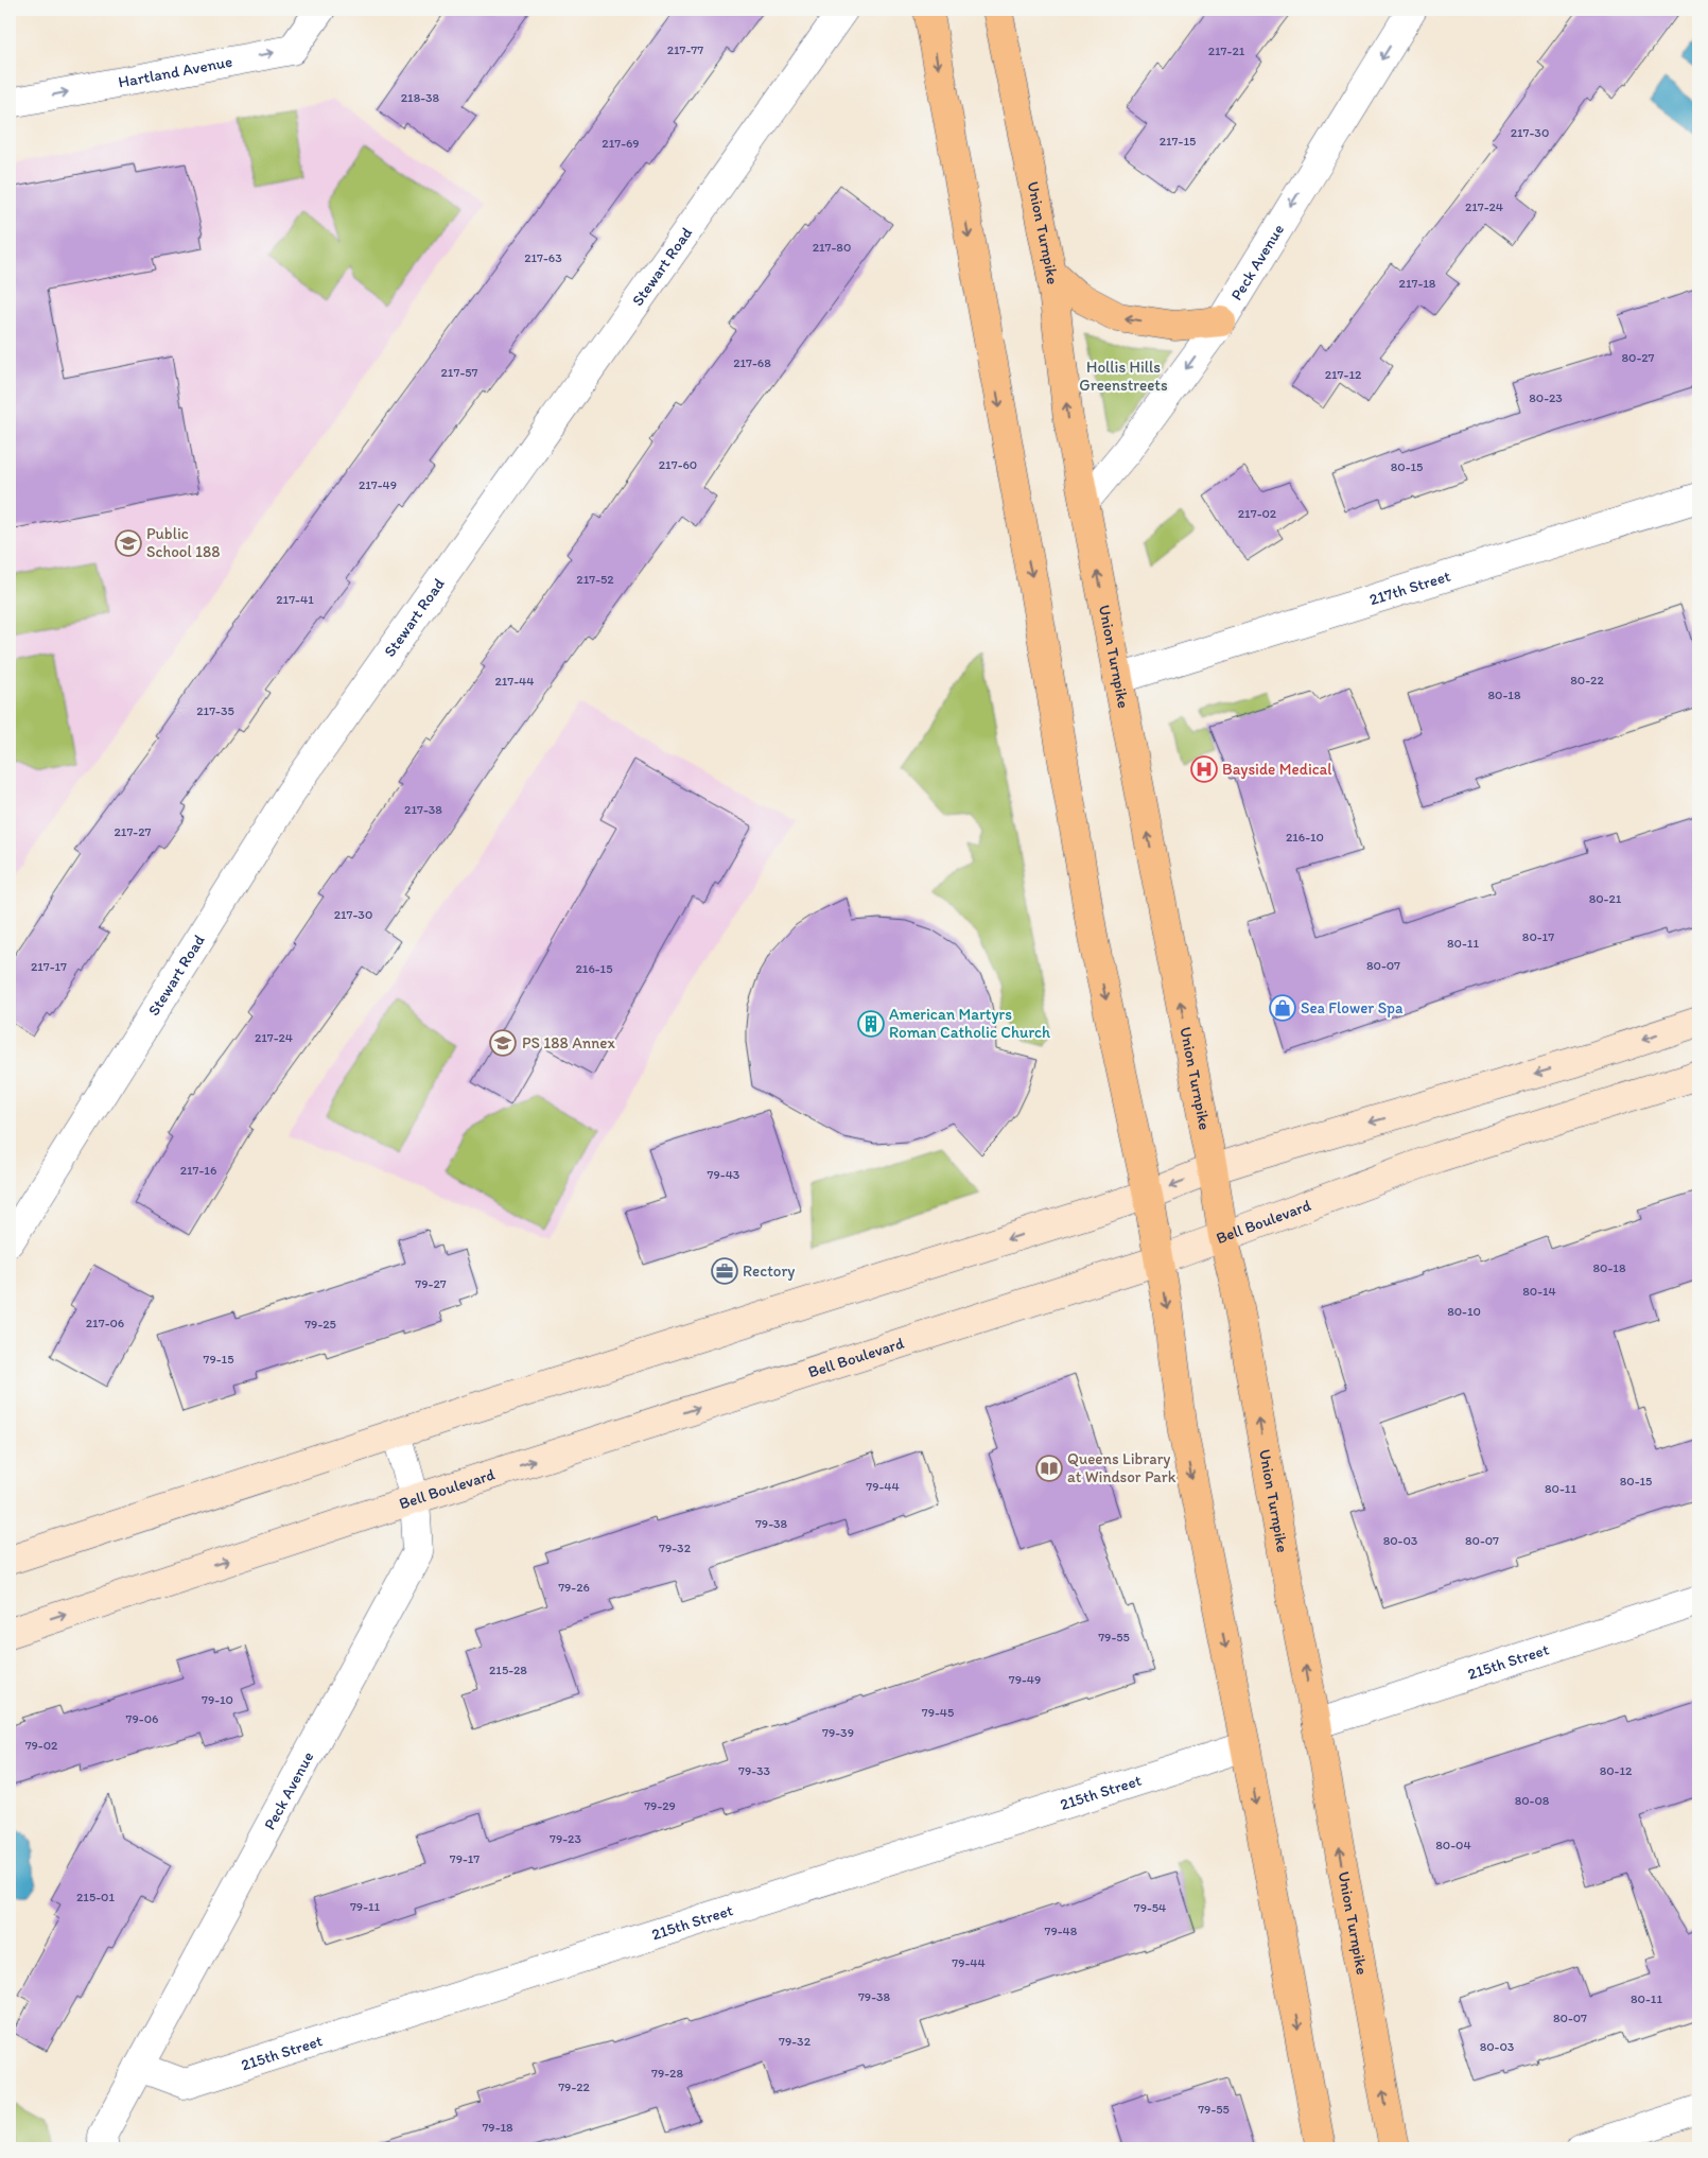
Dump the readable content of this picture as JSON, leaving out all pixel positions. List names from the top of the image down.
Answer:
{
  "streets": {
    "main road": ["Union Turnpike"],
    "street": [
      "Hartland Avenue",
      "Peck Avenue",
      "Stewart Road",
      "217th Street",
      "Bell Boulevard",
      "215th Street"
    ]
  },
  "crossings": [
    ["Union Turnpike", "Peck Avenue"],
    ["Union Turnpike", "217th Street"],
    ["Union Turnpike", "Bell Boulevard"],
    ["Union Turnpike", "215th Street"],
    ["Peck Avenue", "Bell Boulevard"],
    ["Peck Avenue", "215th Street"]
  ],
  "one_way": ["Hartland Avenue", "Peck Avenue"],
  "parks": ["Hollis Hills Greenstreets"],
  "places": {
    "school or university": ["Public School 188", "PS 188 Annex"],
    "hospital": ["Bayside Medical"],
    "shop": ["Sea Flower Spa"],
    "building": ["American Martyrs Roman Catholic Church"],
    "office": ["Rectory"],
    "library": ["Queens Library at Windsor Park"]
  },
  "house_numbers": [
    "217-77",
    "217-21",
    "218-38",
    "217-30",
    "217-15",
    "217-69",
    "217-24",
    "217-80",
    "217-63",
    "217-18",
    "80-27",
    "217-68",
    "217-57",
    "217-12",
    "80-23",
    "217-60",
    "80-15",
    "217-49",
    "217-02",
    "217-52",
    "217-41",
    "80-22",
    "217-44",
    "80-18",
    "217-35",
    "217-38",
    "217-27",
    "216-10",
    "80-21",
    "217-30",
    "80-17",
    "80-11",
    "80-07",
    "217-17",
    "216-15",
    "217-24",
    "217-16",
    "79-43",
    "80-18",
    "79-27",
    "80-14",
    "80-10",
    "217-06",
    "79-25",
    "79-15",
    "80-15",
    "79-44",
    "80-11",
    "79-38",
    "80-03",
    "80-07",
    "79-32",
    "79-26",
    "79-55",
    "215-28",
    "79-49",
    "79-10",
    "79-45",
    "79-06",
    "79-39",
    "79-02",
    "79-33",
    "80-12",
    "80-08",
    "79-29",
    "79-23",
    "80-04",
    "79-17",
    "215-01",
    "79-11",
    "79-54",
    "79-48",
    "79-44",
    "79-38",
    "80-11",
    "80-07",
    "79-32",
    "80-03",
    "79-28",
    "79-22",
    "79-55",
    "79-18"
  ]
}
